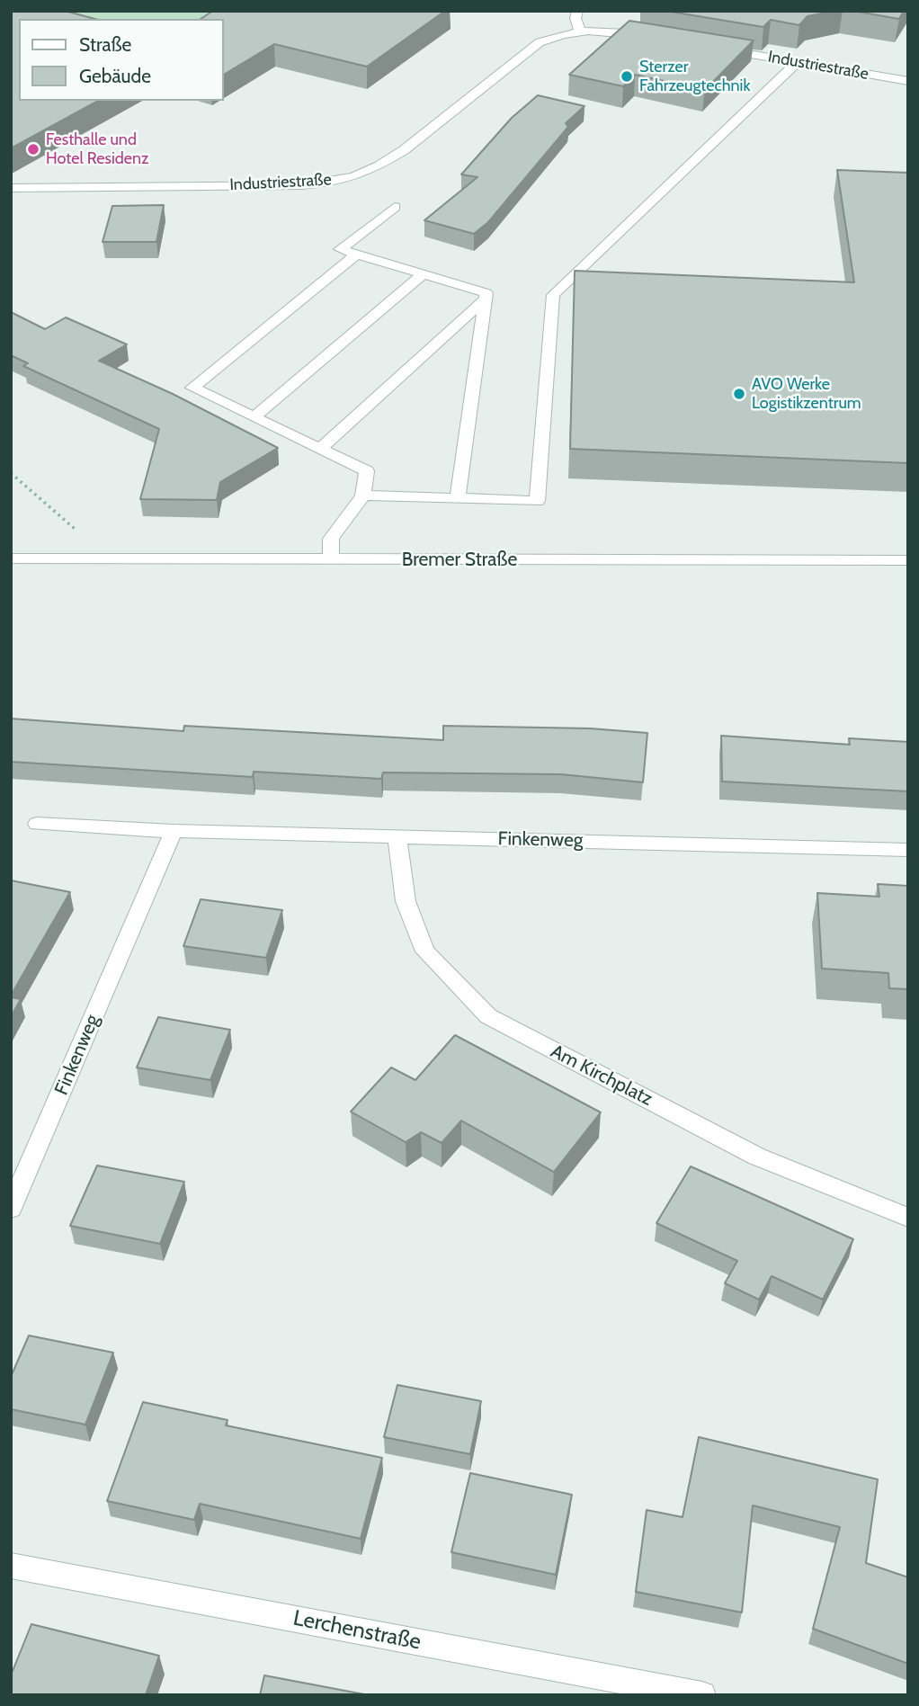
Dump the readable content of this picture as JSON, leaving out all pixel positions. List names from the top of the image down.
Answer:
{
  "streets": {
    "street": [
      "Industriestraße",
      "Bremer Straße",
      "Finkenweg",
      "Am Kirchplatz",
      "Lerchenstraße"
    ]
  },
  "crossings": [
    ["Finkenweg", "Am Kirchplatz"]
  ],
  "places": ["Sterzer Fahrzeugtechnik", "Festhalle und Hotel Residenz", "AVO Werke Logistikzentrum"],
  "legend": ["Straße", "Gebäude"]
}
